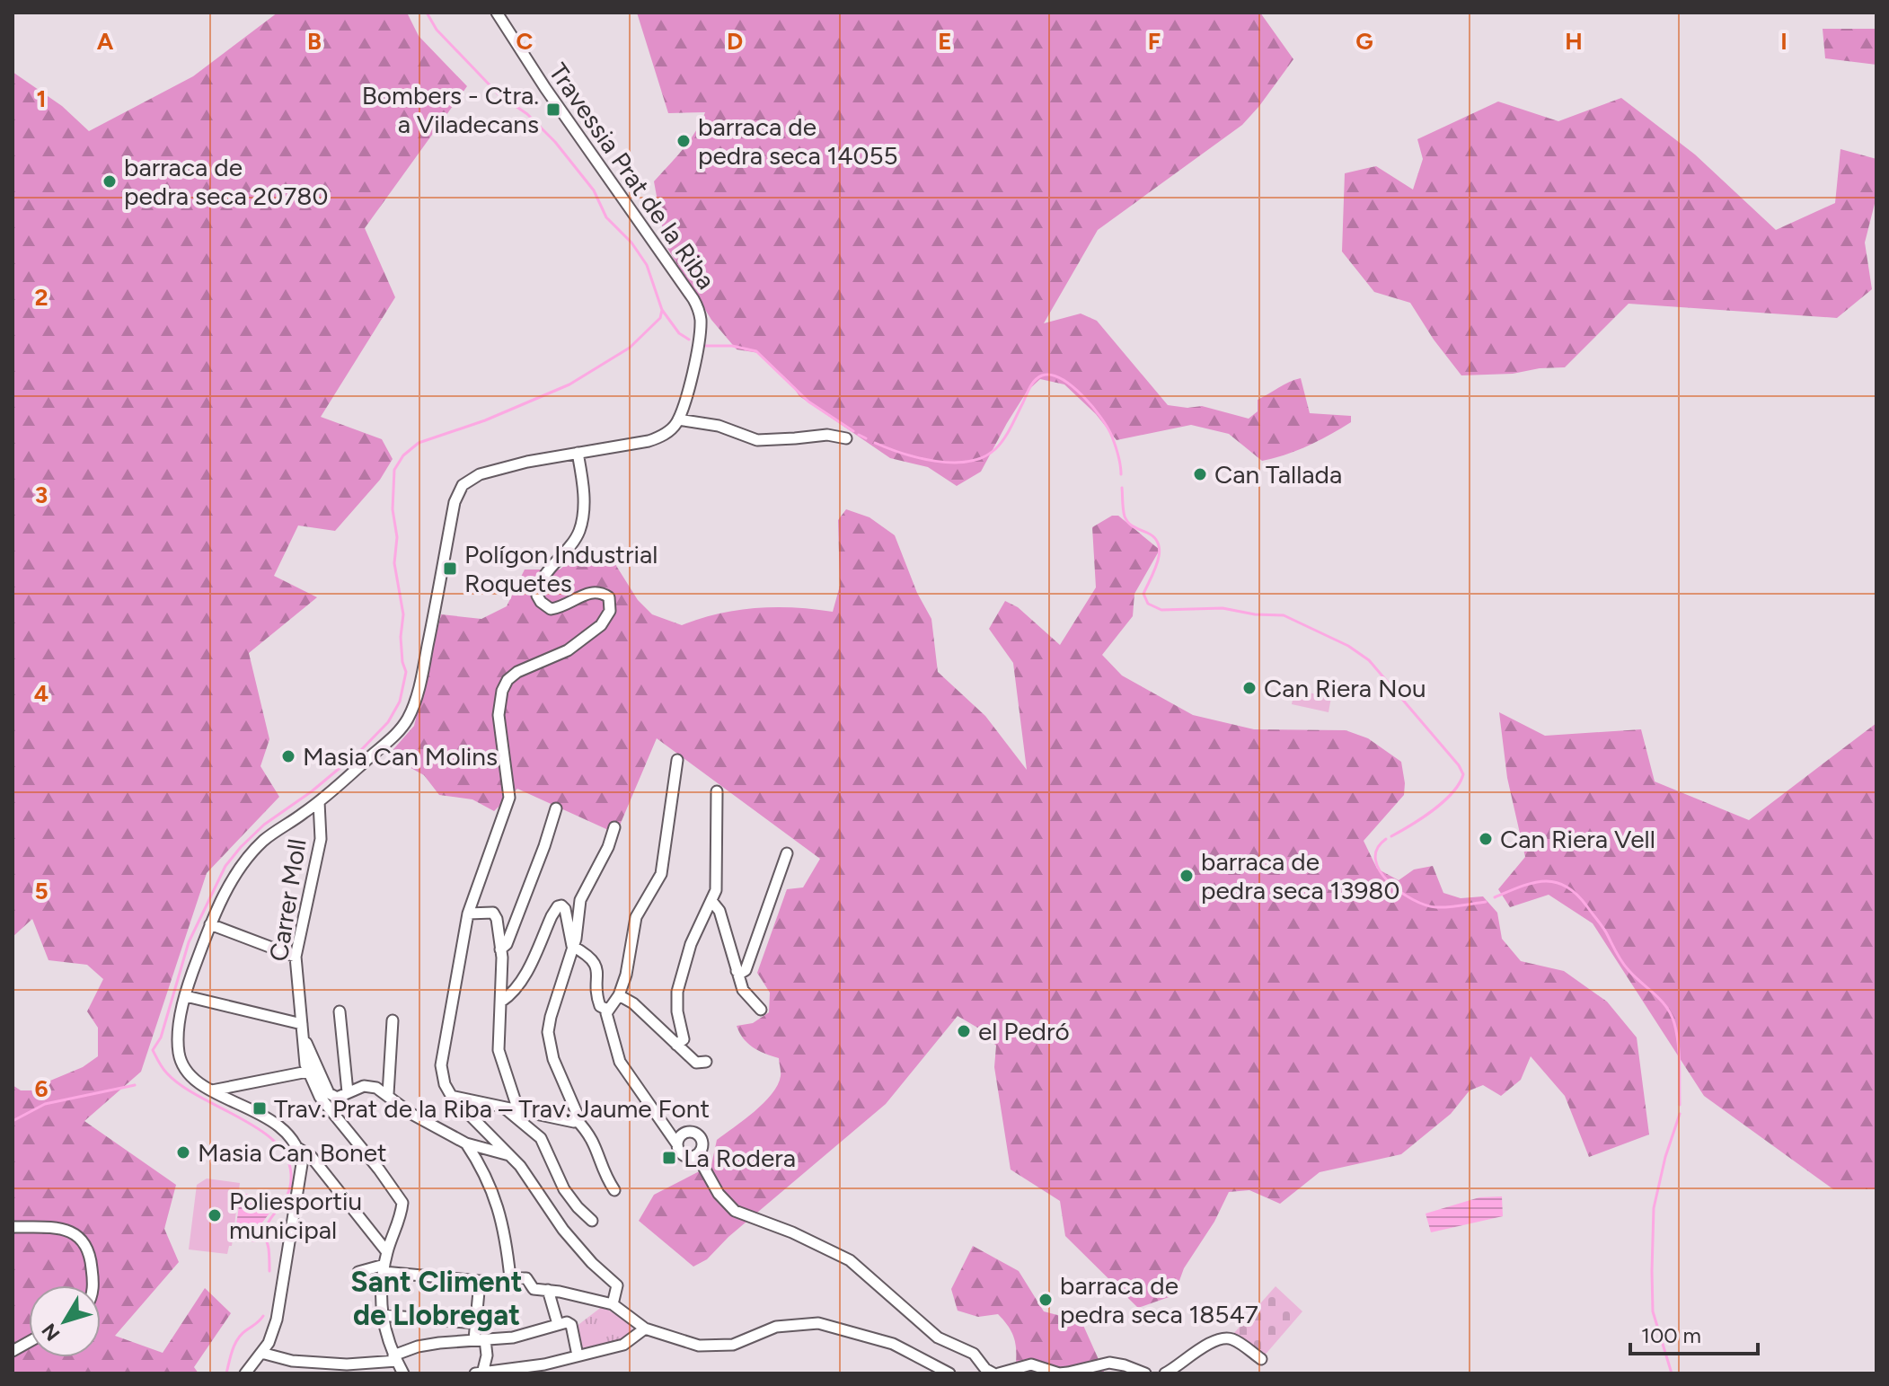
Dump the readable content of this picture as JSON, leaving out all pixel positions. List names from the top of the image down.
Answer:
{
  "streets": {
    "street": ["Travessia Prat de la Riba", "Carrer Moll"]
  },
  "districts": ["Sant Climent de Llobregat"],
  "places": {
    "transit": [
      "Bombers - Ctra. a Viladecans",
      "Polígon Industrial Roquetes",
      "Trav. Prat de la Riba – Trav. Jaume Font",
      "La Rodera"
    ],
    "other": [
      "barraca de pedra seca 14055",
      "barraca de pedra seca 20780",
      "Can Tallada",
      "Can Riera Nou",
      "Masia Can Molins",
      "Can Riera Vell",
      "barraca de pedra seca 13980",
      "el Pedró",
      "Masia Can Bonet",
      "Poliesportiu municipal",
      "barraca de pedra seca 18547"
    ]
  },
  "scale_bar": "100 m",
  "north": "bottom left",
  "grid": {
    "columns": [
      "A",
      "B",
      "C",
      "D",
      "E",
      "F",
      "G",
      "H",
      "I"
    ],
    "rows": [
      "1",
      "2",
      "3",
      "4",
      "5",
      "6"
    ]
  }
}
